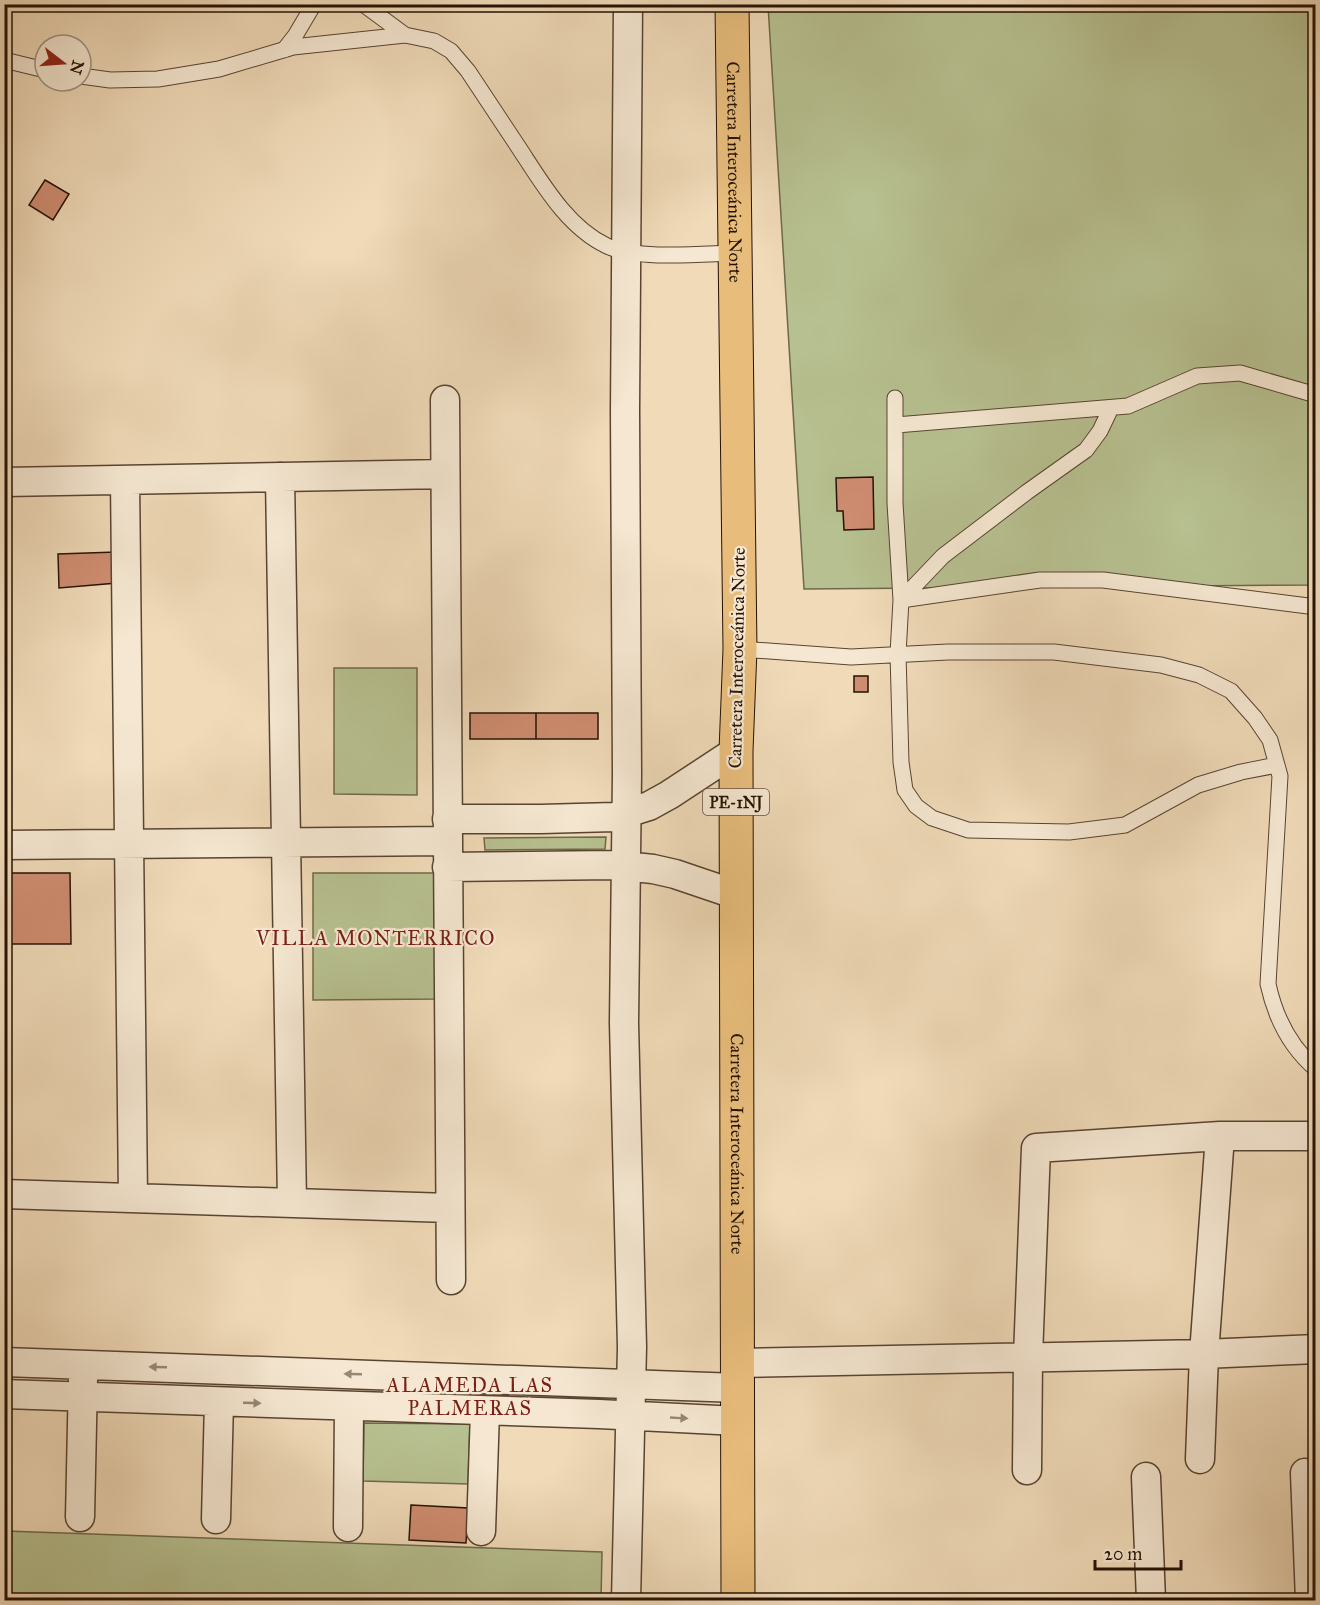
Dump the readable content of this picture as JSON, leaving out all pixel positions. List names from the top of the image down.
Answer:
{
  "streets": {
    "highway": ["Carretera Interoceánica Norte", "PE-1NJ"]
  },
  "districts": ["VILLA MONTERRICO", "ALAMEDA LAS PALMERAS"],
  "scale_bar": "20 m",
  "north": "right"
}
